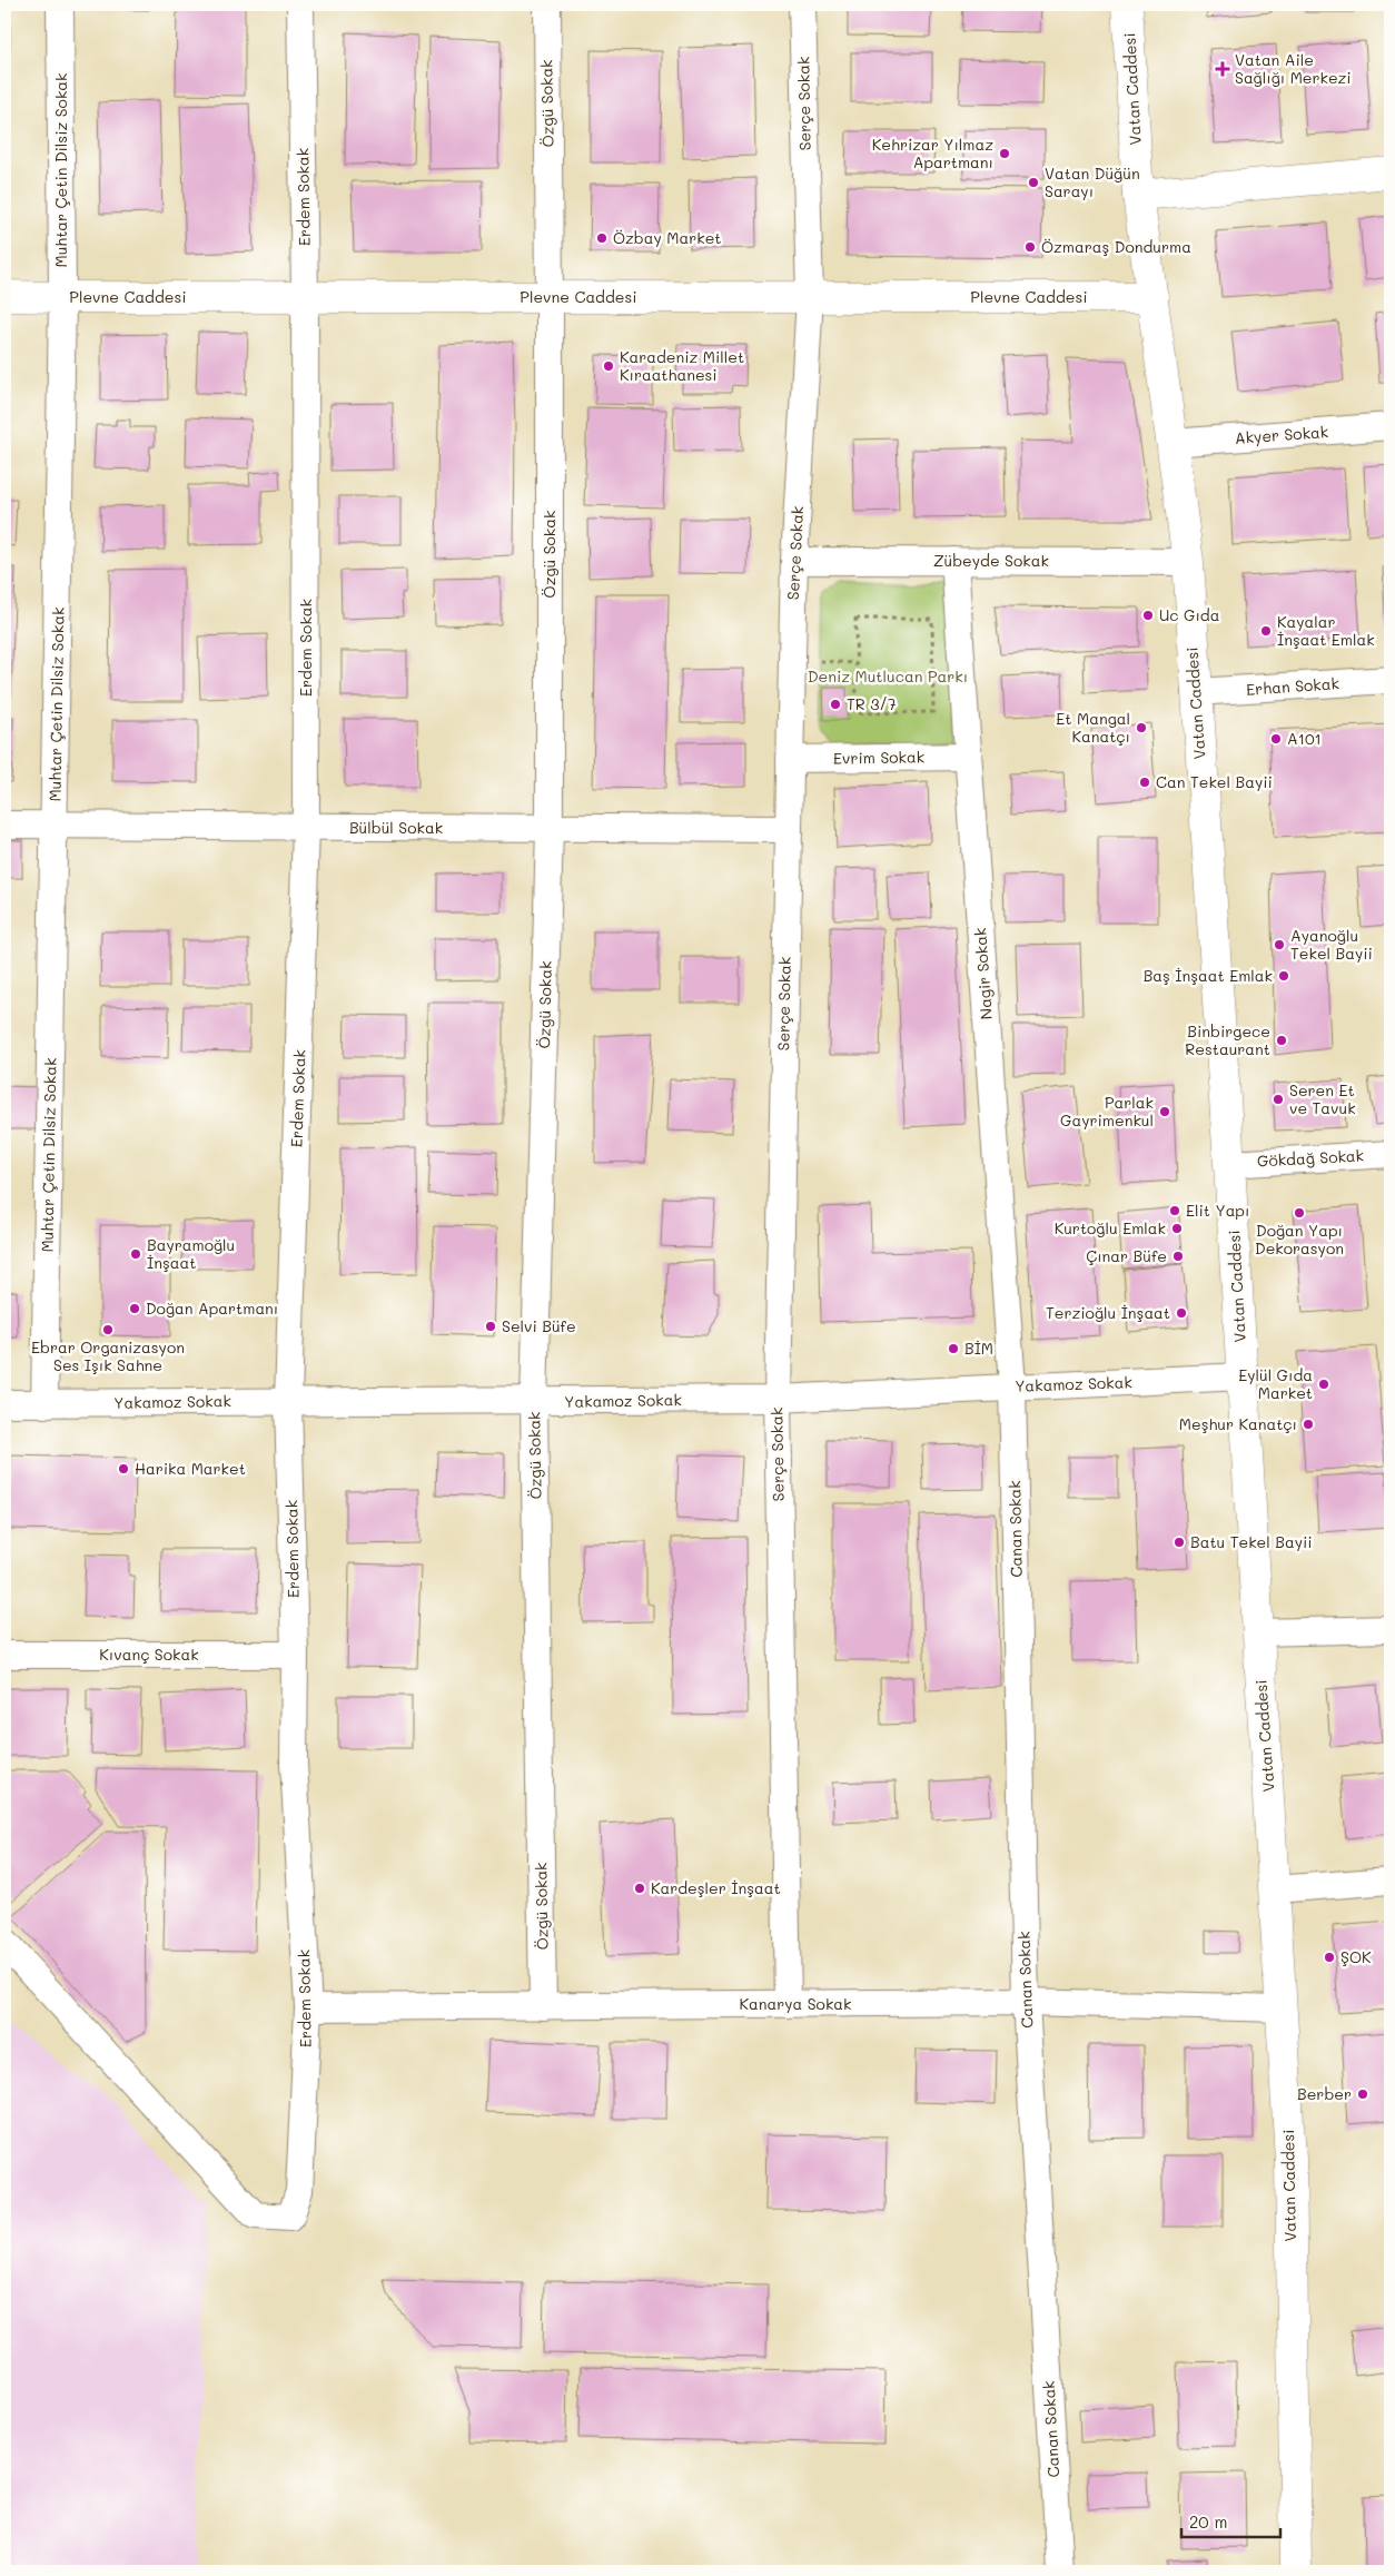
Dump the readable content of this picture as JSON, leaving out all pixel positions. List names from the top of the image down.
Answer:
{
  "streets": {
    "street": [
      "Vatan Caddesi",
      "Özgü Sokak",
      "Serçe Sokak",
      "Muhtar Çetin Dilsiz Sokak",
      "Erdem Sokak",
      "Plevne Caddesi",
      "Akyer Sokak",
      "Zübeyde Sokak",
      "Erhan Sokak",
      "Evrim Sokak",
      "Bülbül Sokak",
      "Nagir Sokak",
      "Gökdağ Sokak",
      "Yakamoz Sokak",
      "Canan Sokak",
      "Kıvanç Sokak",
      "Kanarya Sokak"
    ]
  },
  "crossings": [
    ["Vatan Caddesi", "Plevne Caddesi"],
    ["Vatan Caddesi", "Akyer Sokak"],
    ["Vatan Caddesi", "Zübeyde Sokak"],
    ["Vatan Caddesi", "Erhan Sokak"],
    ["Vatan Caddesi", "Gökdağ Sokak"],
    ["Vatan Caddesi", "Yakamoz Sokak"],
    ["Vatan Caddesi", "Kanarya Sokak"],
    ["Özgü Sokak", "Plevne Caddesi"],
    ["Özgü Sokak", "Bülbül Sokak"],
    ["Özgü Sokak", "Yakamoz Sokak"],
    ["Özgü Sokak", "Kanarya Sokak"],
    ["Serçe Sokak", "Plevne Caddesi"],
    ["Serçe Sokak", "Zübeyde Sokak"],
    ["Serçe Sokak", "Evrim Sokak"],
    ["Serçe Sokak", "Bülbül Sokak"],
    ["Serçe Sokak", "Yakamoz Sokak"],
    ["Serçe Sokak", "Kanarya Sokak"],
    ["Muhtar Çetin Dilsiz Sokak", "Plevne Caddesi"],
    ["Muhtar Çetin Dilsiz Sokak", "Bülbül Sokak"],
    ["Muhtar Çetin Dilsiz Sokak", "Yakamoz Sokak"],
    ["Erdem Sokak", "Plevne Caddesi"],
    ["Erdem Sokak", "Bülbül Sokak"],
    ["Erdem Sokak", "Yakamoz Sokak"],
    ["Erdem Sokak", "Kıvanç Sokak"],
    ["Erdem Sokak", "Kanarya Sokak"],
    ["Zübeyde Sokak", "Nagir Sokak"],
    ["Evrim Sokak", "Nagir Sokak"],
    ["Nagir Sokak", "Yakamoz Sokak"],
    ["Nagir Sokak", "Canan Sokak"],
    ["Yakamoz Sokak", "Canan Sokak"],
    ["Canan Sokak", "Kanarya Sokak"]
  ],
  "parks": ["Deniz Mutlucan Parkı"],
  "places": {
    "health": ["Vatan Aile Sağlığı Merkezi"],
    "other": [
      "Kehrizar Yılmaz Apartmanı",
      "Vatan Düğün Sarayı",
      "Özbay Market",
      "Özmaraş Dondurma",
      "Karadeniz Millet Kıraathanesi",
      "Uc Gıda",
      "Kayalar İnşaat Emlak",
      "TR 3/7",
      "Et Mangal Kanatçı",
      "A101",
      "Can Tekel Bayii",
      "Ayanoğlu Tekel Bayii",
      "Baş İnşaat Emlak",
      "Binbirgece Restaurant",
      "Seren Et ve Tavuk",
      "Parlak Gayrimenkul",
      "Elit Yapı",
      "Doğan Yapı Dekorasyon",
      "Kurtoğlu Emlak",
      "Bayramoğlu İnşaat",
      "Çınar Büfe",
      "Doğan Apartmanı",
      "Terzioğlu İnşaat",
      "Selvi Büfe",
      "Ebrar Organizasyon Ses Işık Sahne",
      "BİM",
      "Eylül Gıda Market",
      "Meşhur Kanatçı",
      "Harika Market",
      "Batu Tekel Bayii",
      "Kardeşler İnşaat",
      "ŞOK",
      "Berber"
    ]
  },
  "scale_bar": "20 m"
}
